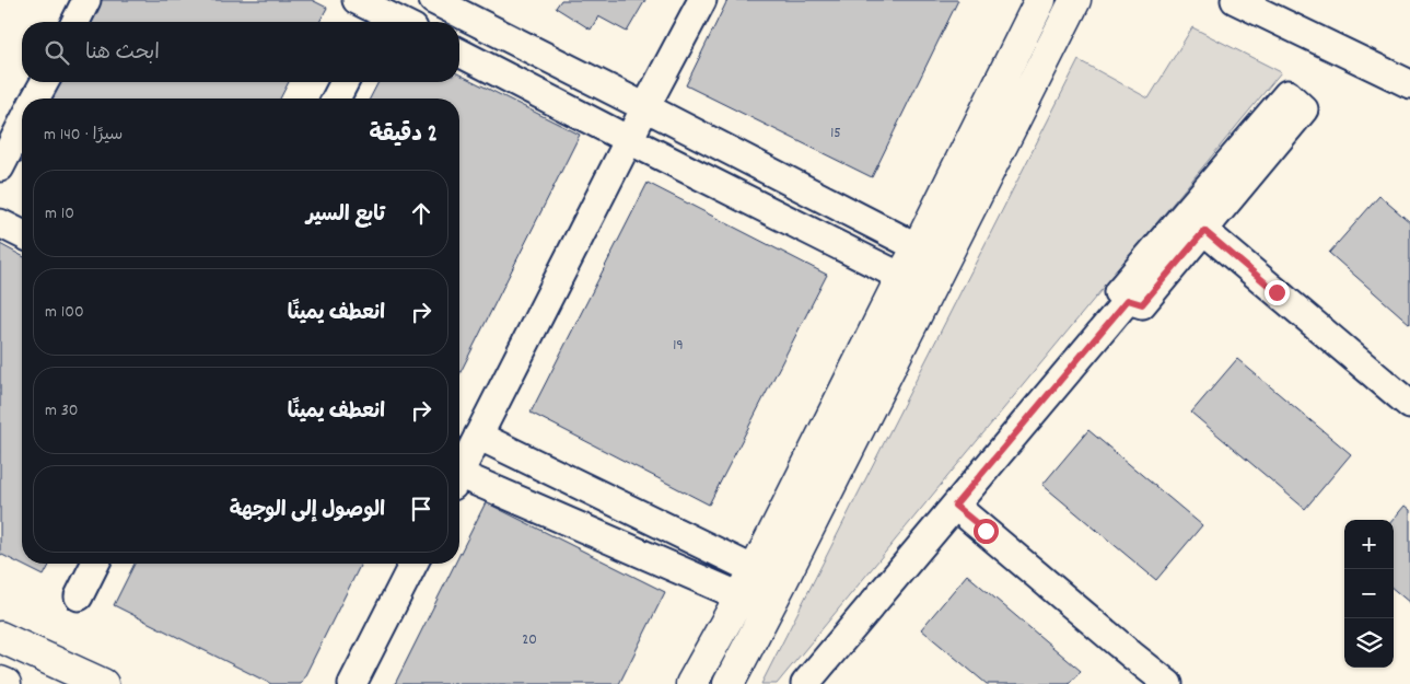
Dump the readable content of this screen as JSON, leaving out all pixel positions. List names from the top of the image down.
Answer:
{
  "house_numbers": ["15", "19", "20"],
  "page": {
    "search": "ابحث هنا",
    "heading": ["2 دقيقة", "سيرًا · 140 m"],
    "list": [
      ["تابع السير", "10 m"],
      ["انعطف يمينًا", "100 m"],
      ["انعطف يمينًا", "30 m"],
      "الوصول إلى الوجهة"
    ],
    "map_buttons": ["+", "−"]
  }
}
